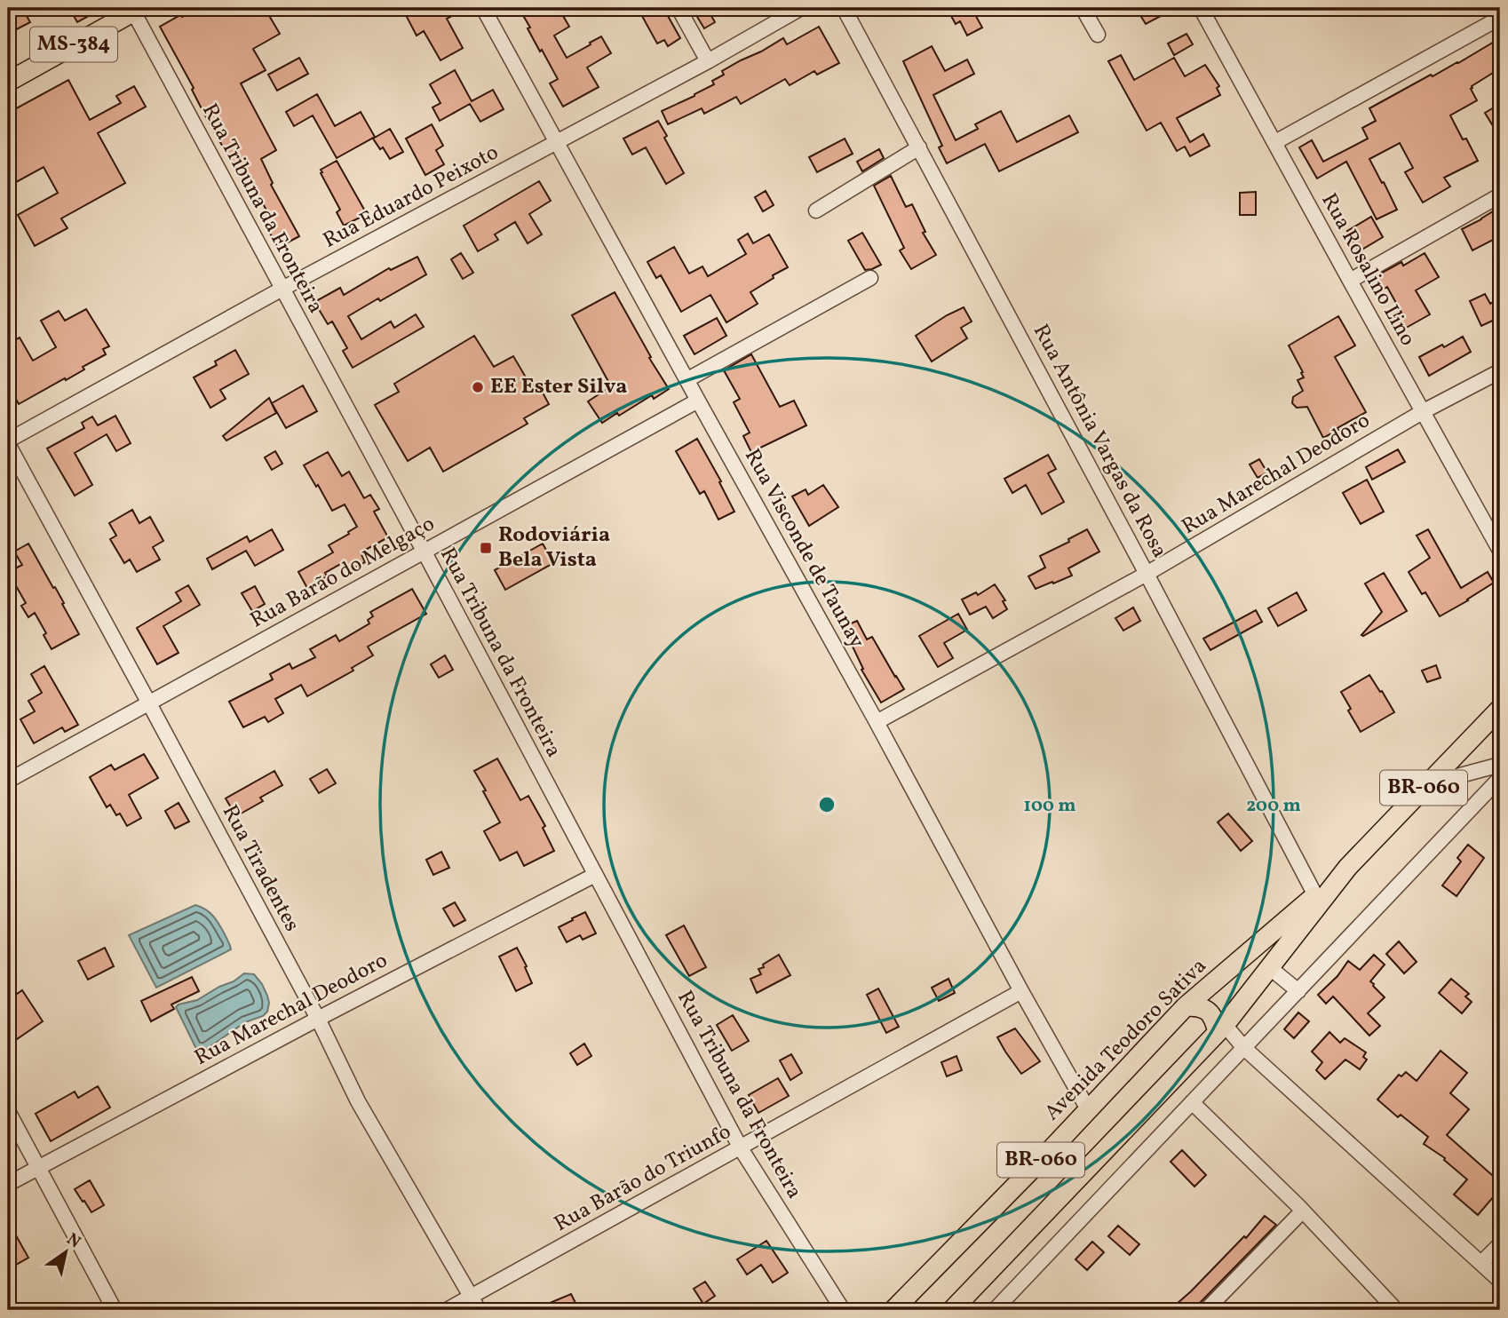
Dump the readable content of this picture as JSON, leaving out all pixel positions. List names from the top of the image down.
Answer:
{
  "streets": {
    "main road": ["MS-384", "BR-060", "Avenida Teodoro Sativa"],
    "street": [
      "Rua Eduardo Peixoto",
      "Rua Tribuna da Fronteira",
      "Rua Rosalino Lino",
      "Rua Antônia Vargas da Rosa",
      "Rua Marechal Deodoro",
      "Rua Visconde de Taunay",
      "Rua Barão do Melgaço",
      "Rua Tiradentes",
      "Rua Barão do Triunfo"
    ]
  },
  "crossings": [
    ["MS-384", "Rua Tribuna da Fronteira"],
    ["Rua Eduardo Peixoto", "Rua Tribuna da Fronteira"],
    ["Rua Eduardo Peixoto", "Rua Visconde de Taunay"],
    ["Rua Eduardo Peixoto", "Rua Tiradentes"],
    ["Rua Tribuna da Fronteira", "Rua Marechal Deodoro"],
    ["Rua Tribuna da Fronteira", "Rua Barão do Melgaço"],
    ["Rua Tribuna da Fronteira", "Rua Barão do Triunfo"],
    ["Rua Rosalino Lino", "Rua Marechal Deodoro"],
    ["Rua Antônia Vargas da Rosa", "Rua Marechal Deodoro"],
    ["Rua Antônia Vargas da Rosa", "Avenida Teodoro Sativa"],
    ["Rua Marechal Deodoro", "Rua Visconde de Taunay"],
    ["Rua Marechal Deodoro", "Rua Tiradentes"],
    ["Rua Visconde de Taunay", "Rua Barão do Melgaço"],
    ["Rua Visconde de Taunay", "Avenida Teodoro Sativa"],
    ["Rua Visconde de Taunay", "Rua Barão do Triunfo"],
    ["Rua Barão do Melgaço", "Rua Tiradentes"],
    ["Rua Tiradentes", "Rua Barão do Triunfo"]
  ],
  "places": {
    "other": ["EE Ester Silva"],
    "transit": ["Rodoviária Bela Vista"]
  },
  "north": "top right",
  "rings": ["100 m", "200 m"]
}
